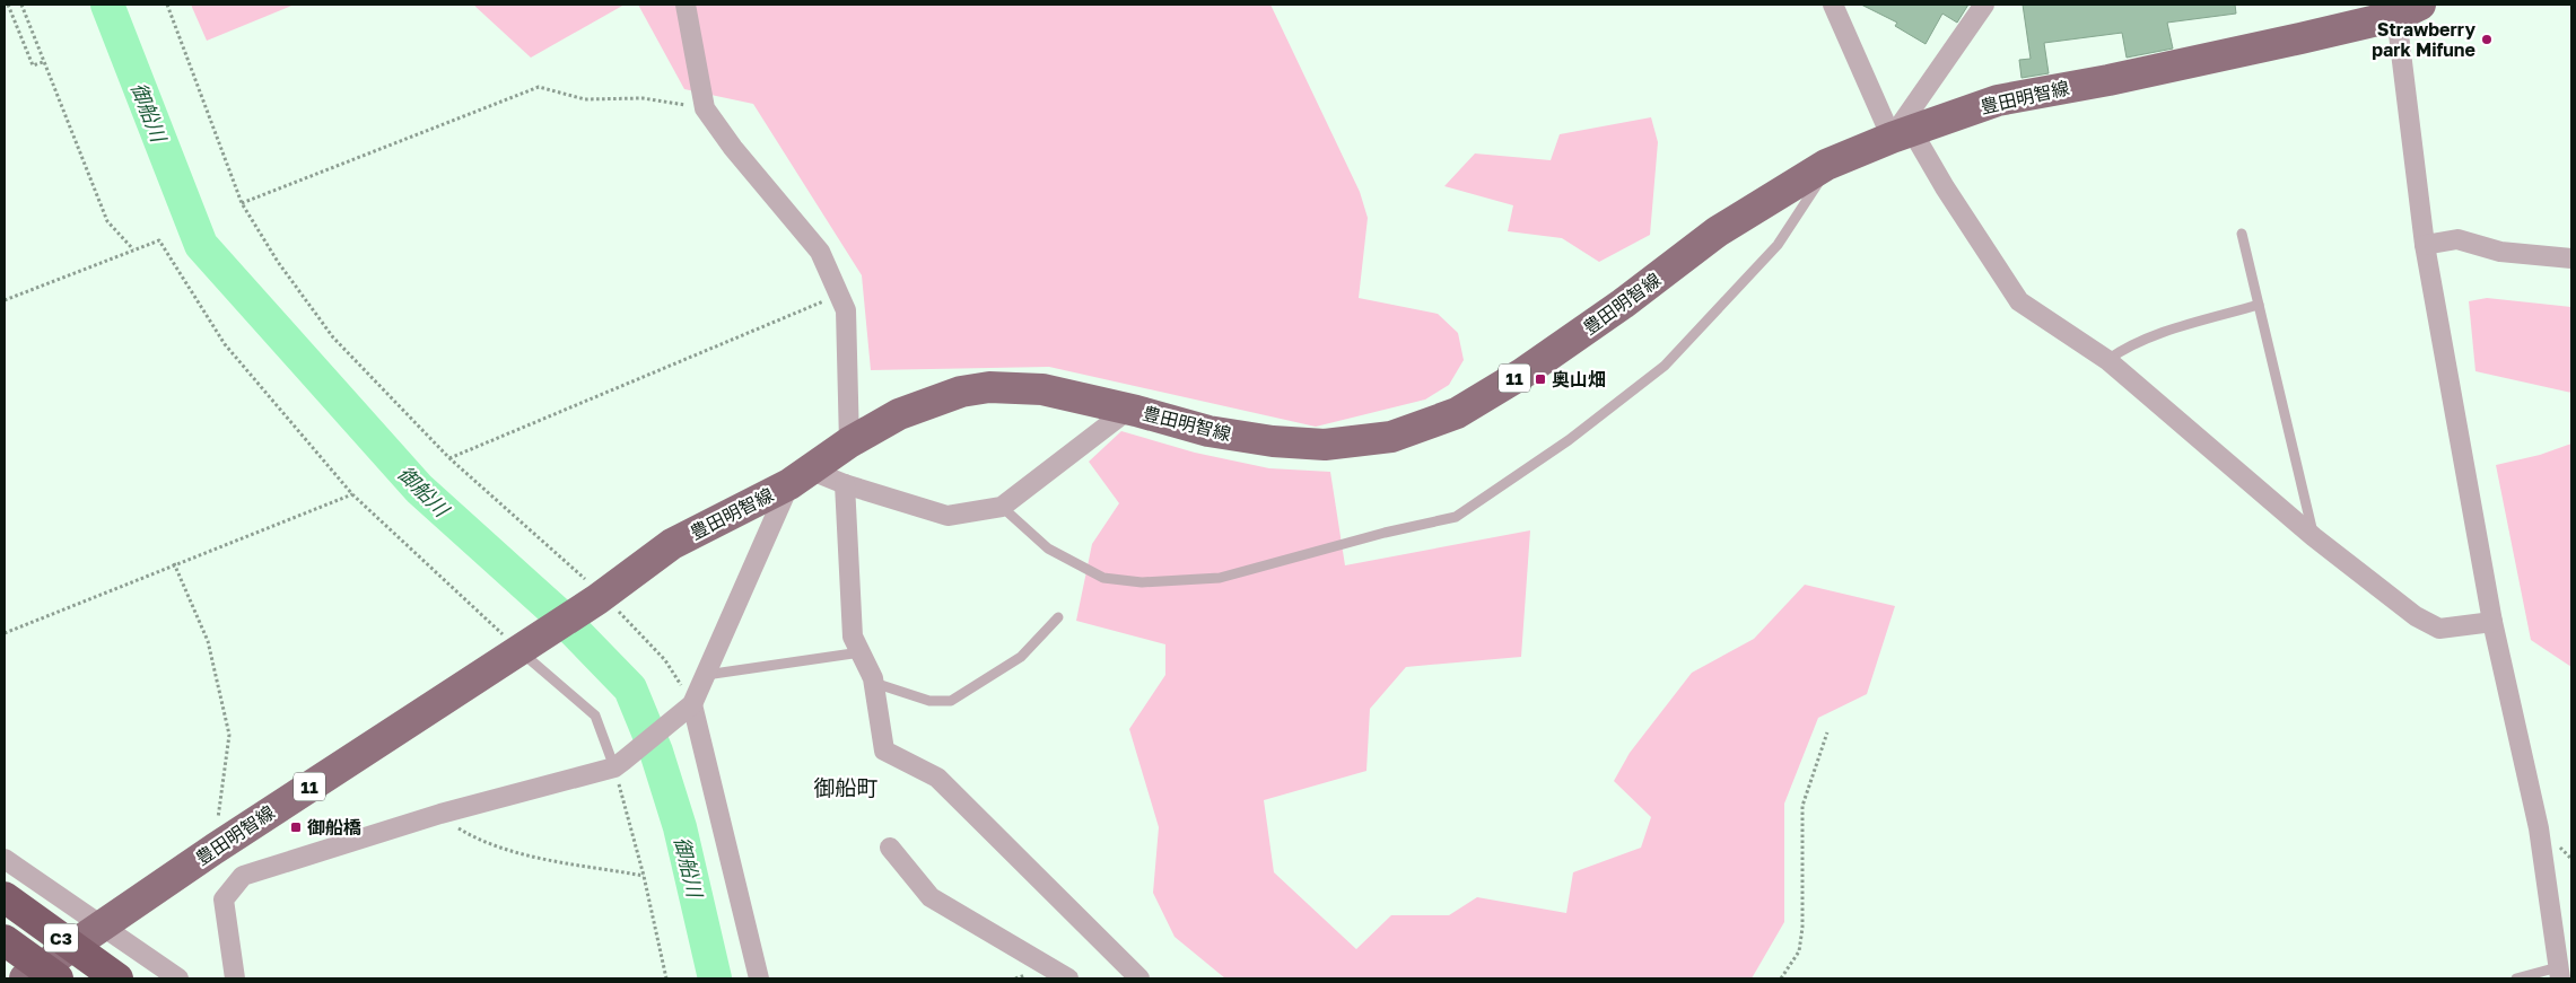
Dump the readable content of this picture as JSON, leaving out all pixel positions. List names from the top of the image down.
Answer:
{
  "streets": {
    "highway": ["C3"],
    "main road": ["豊田明智線", "11"]
  },
  "districts": ["御船町"],
  "water": ["御船川"],
  "places": {
    "other": ["Strawberry park Mifune"],
    "transit": ["奥山畑", "御船橋"]
  }
}
